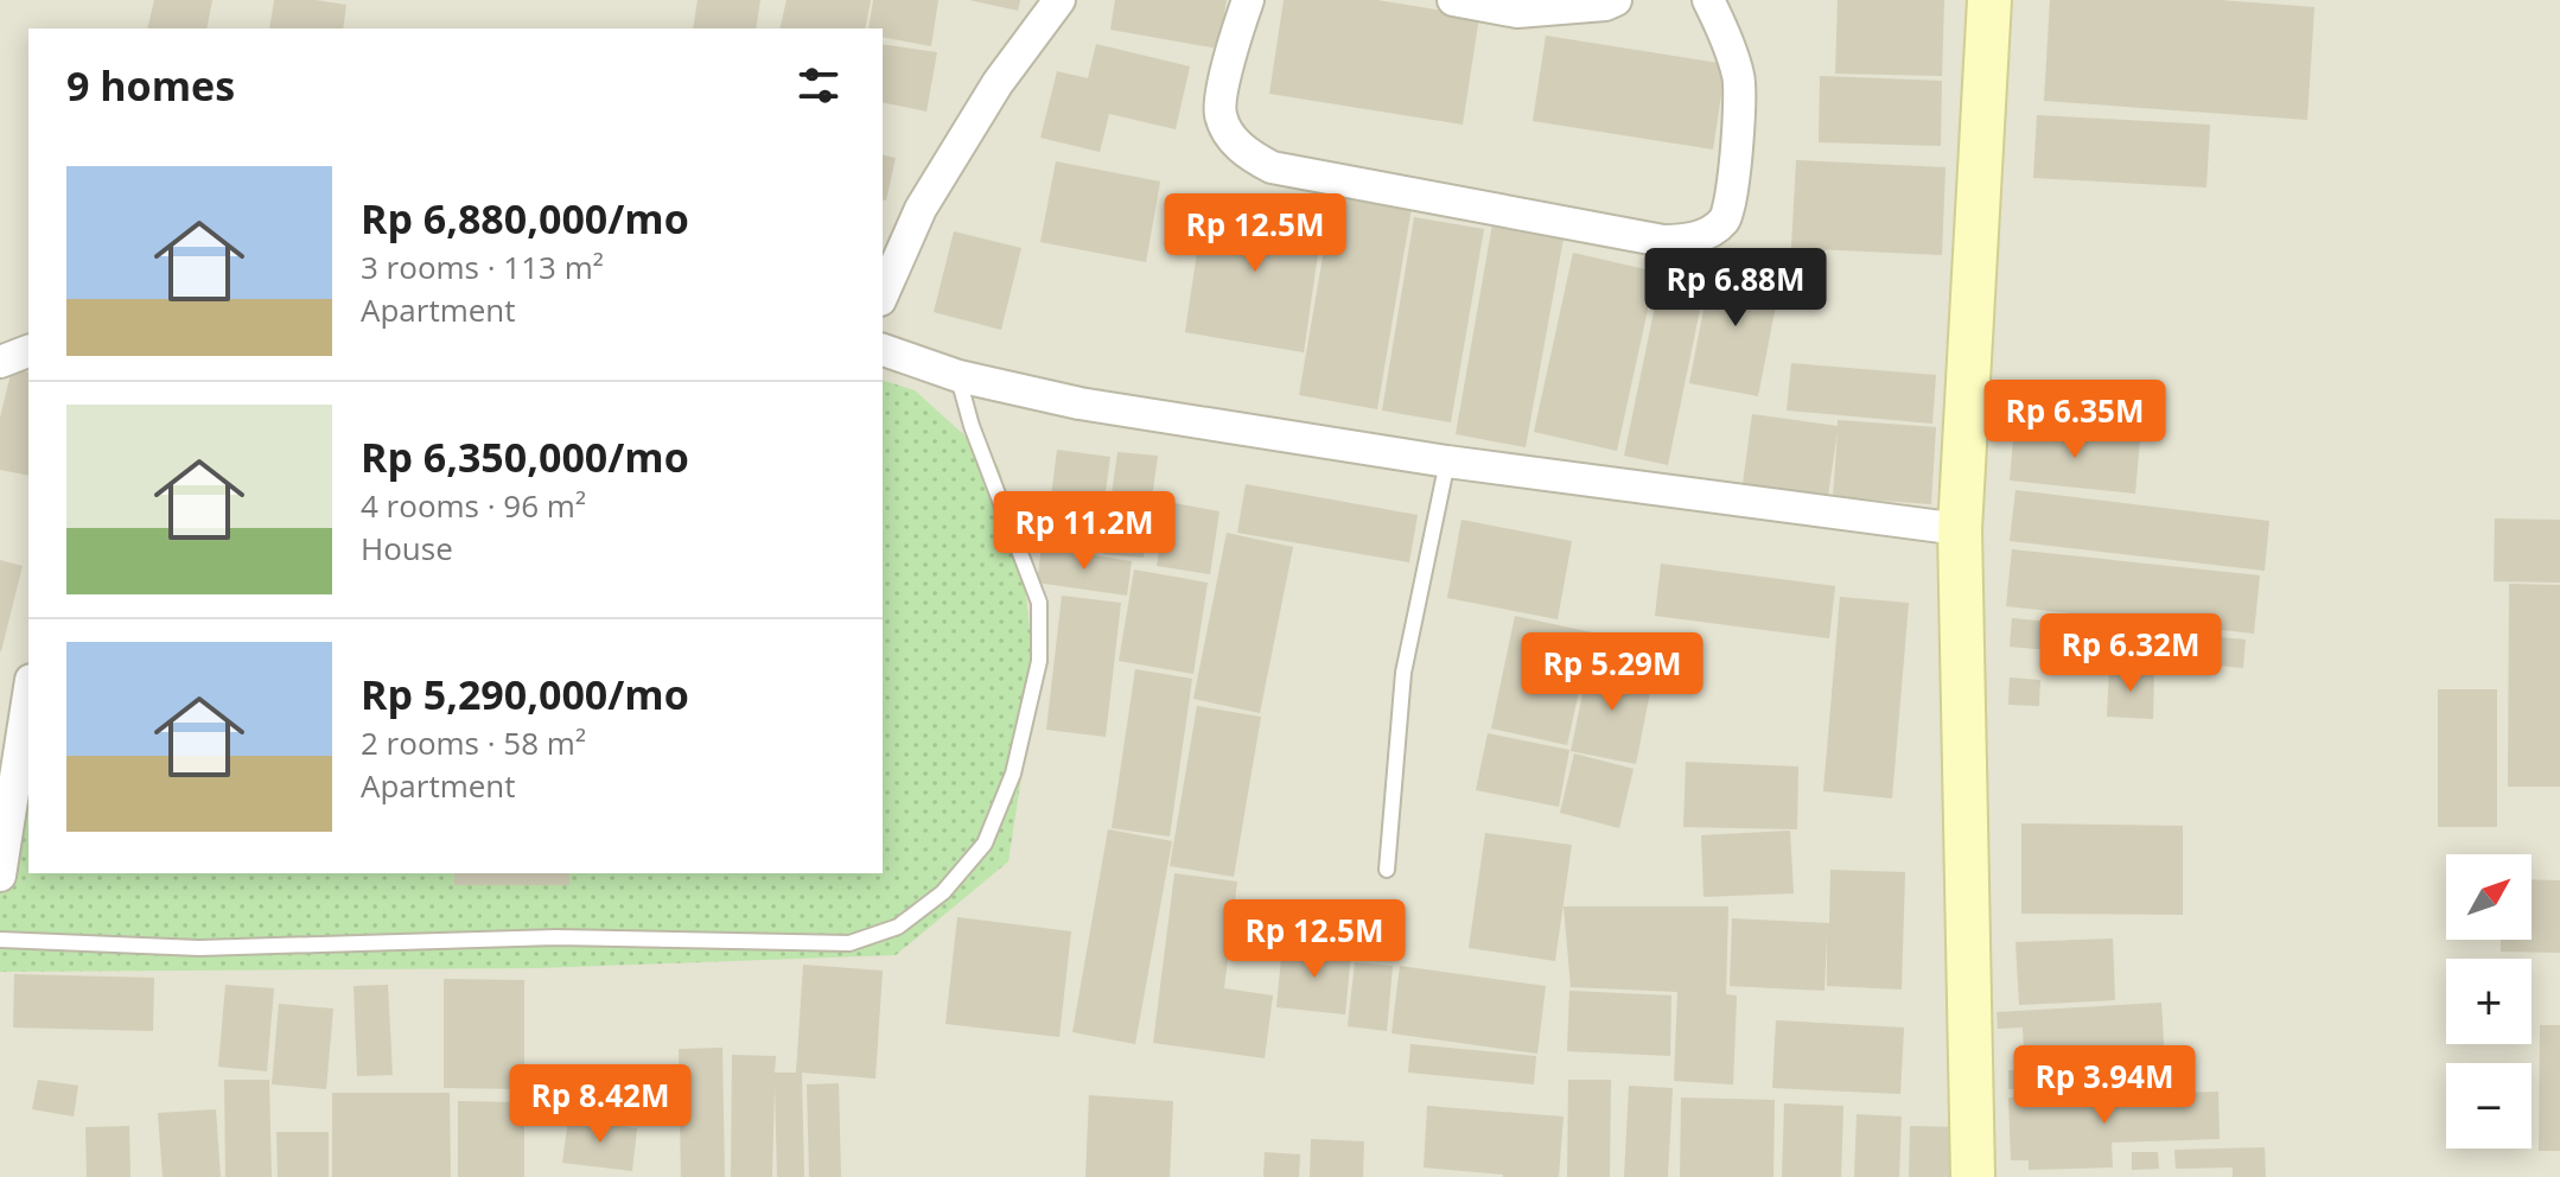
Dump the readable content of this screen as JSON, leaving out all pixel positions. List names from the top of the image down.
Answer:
{
  "north": "top right",
  "page": {
    "heading": "9 homes",
    "list": [
      {
        "name": "Rp 6,880,000/mo",
        "note": "3 rooms · 113 m² · Apartment"
      },
      {
        "name": "Rp 6,350,000/mo",
        "note": "4 rooms · 96 m² · House"
      },
      {
        "name": "Rp 5,290,000/mo",
        "note": "2 rooms · 58 m² · Apartment"
      }
    ],
    "price": [
      "Rp 12.5M",
      "Rp 6.88M",
      "Rp 6.35M",
      "Rp 11.2M",
      "Rp 6.32M",
      "Rp 5.29M",
      "Rp 12.5M",
      "Rp 3.94M",
      "Rp 8.42M"
    ],
    "map_buttons": ["+", "−"]
  }
}
